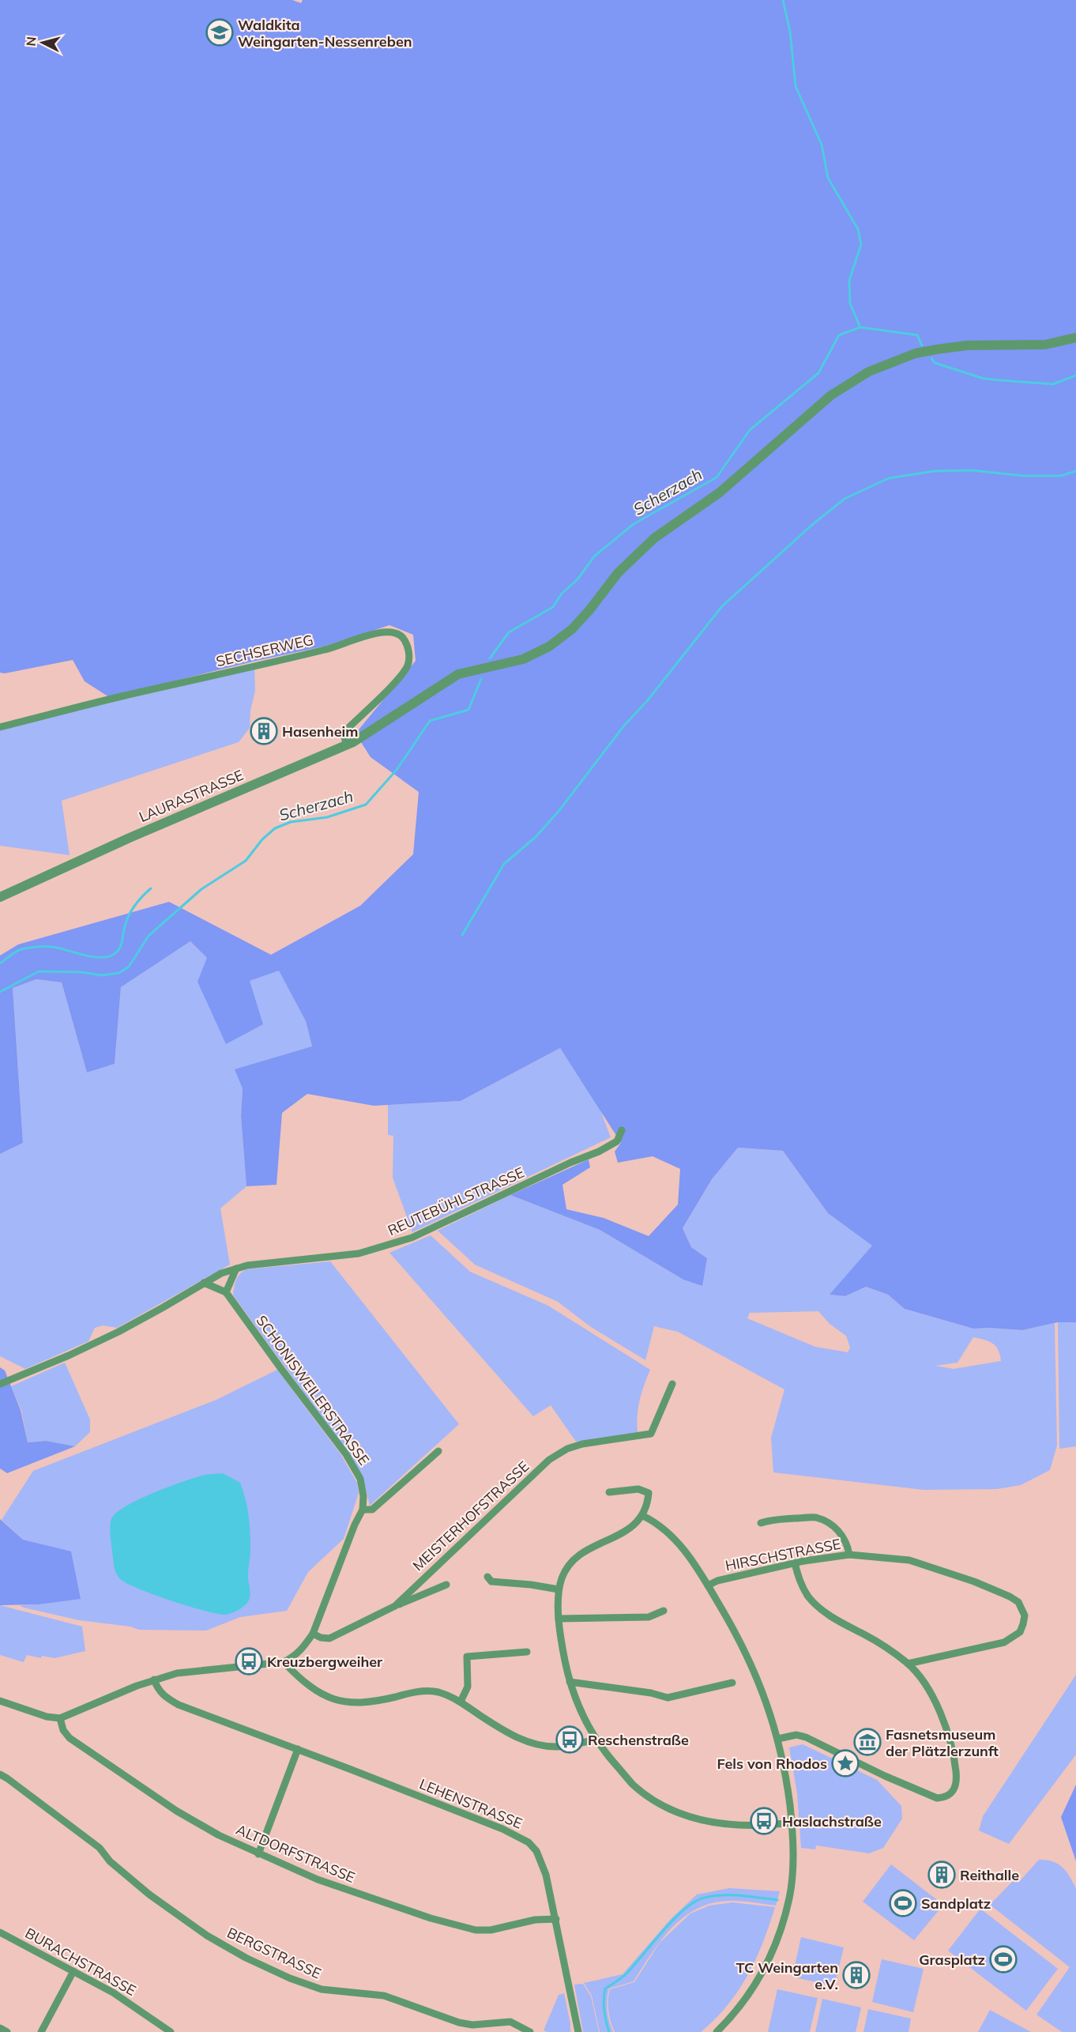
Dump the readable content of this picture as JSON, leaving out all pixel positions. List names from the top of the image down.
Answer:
{
  "streets": {
    "street": [
      "SECHSERWEG",
      "LAURASTRASSE",
      "REUTEBÜHLSTRASSE",
      "SCHONISWEILERSTRASSE",
      "MEISTERHOFSTRASSE",
      "HIRSCHSTRASSE",
      "LEHENSTRASSE",
      "ALTDORFSTRASSE",
      "BERGSTRASSE",
      "BURACHSTRASSE"
    ]
  },
  "crossings": [
    ["SECHSERWEG", "LAURASTRASSE"],
    ["SCHONISWEILERSTRASSE", "MEISTERHOFSTRASSE"],
    ["SCHONISWEILERSTRASSE", "LEHENSTRASSE"],
    ["SCHONISWEILERSTRASSE", "ALTDORFSTRASSE"],
    ["LEHENSTRASSE", "ALTDORFSTRASSE"]
  ],
  "water": ["Scherzach"],
  "places": {
    "school or university": ["Waldkita Weingarten-Nessenreben"],
    "building": ["Hasenheim", "Reithalle", "TC Weingarten e.V."],
    "bus stop": ["Kreuzbergweiher", "Reschenstraße", "Haslachstraße"],
    "museum": ["Fasnetsmuseum der Plätzlerzunft"],
    "place": ["Fels von Rhodos"],
    "sports": ["Sandplatz", "Grasplatz"]
  },
  "north": "left"
}
